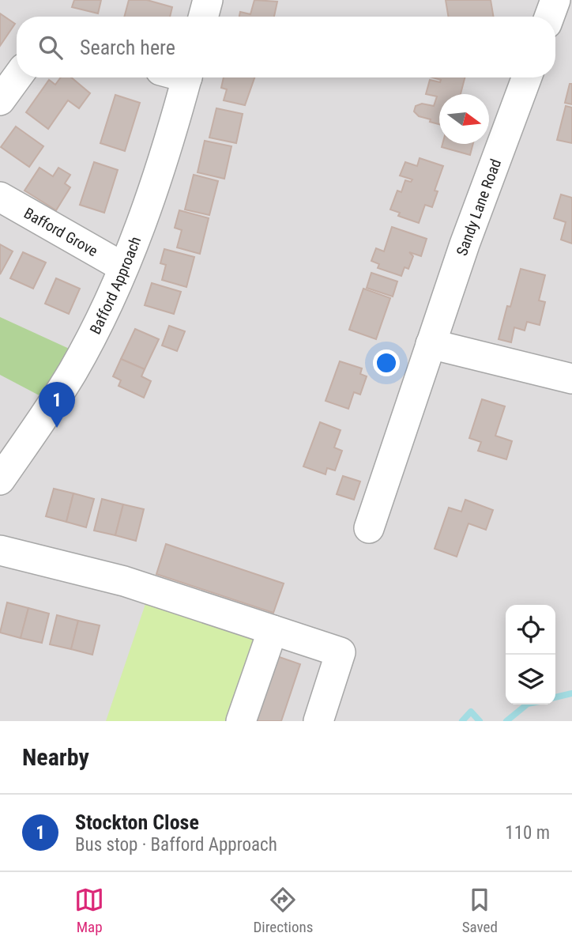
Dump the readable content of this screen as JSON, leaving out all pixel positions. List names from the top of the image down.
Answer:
{
  "streets": {
    "street": ["Sandy Lane Road", "Bafford Grove", "Bafford Approach"]
  },
  "crossings": [
    ["Bafford Grove", "Bafford Approach"]
  ],
  "north": "right",
  "page": {
    "search": "Search here",
    "pins": "1",
    "heading": "Nearby",
    "list": [
      {
        "mark": "1",
        "name": "Stockton Close",
        "note": "Bus stop · Bafford Approach",
        "value": "110 m"
      }
    ],
    "nav": ["Map", "Directions", "Saved"]
  }
}
